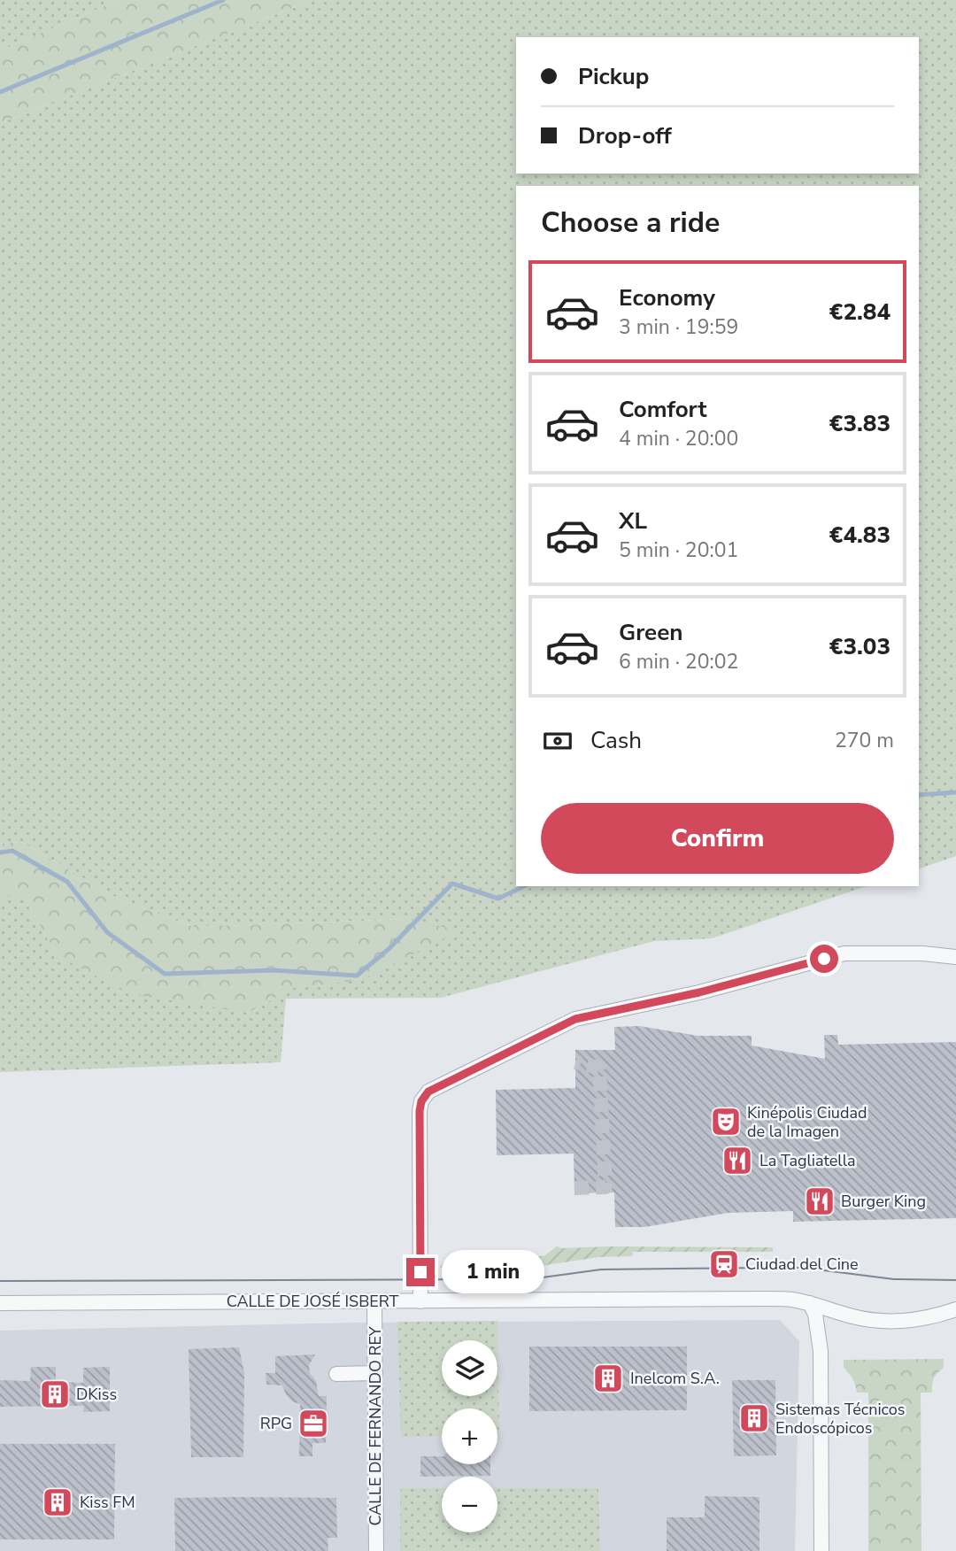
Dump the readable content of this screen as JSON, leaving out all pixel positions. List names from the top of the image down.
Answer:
{
  "streets": {
    "street": ["CALLE DE JOSÉ ISBERT", "CALLE DE FERNANDO REY"]
  },
  "crossings": [
    ["CALLE DE JOSÉ ISBERT", "CALLE DE FERNANDO REY"]
  ],
  "places": {
    "theatre": ["Kinépolis Ciudad de la Imagen"],
    "restaurant": ["La Tagliatella", "Burger King"],
    "station": ["Ciudad del Cine"],
    "building": [
      "Inelcom S.A.",
      "DKiss",
      "Sistemas Técnicos Endoscópicos",
      "Kiss FM"
    ],
    "office": ["RPG"]
  },
  "page": {
    "banner": ["Pickup", "Drop-off"],
    "heading": "Choose a ride",
    "list": [
      {
        "name": "Economy",
        "note": "3 min · 19:59",
        "value": "€2.84"
      },
      {
        "name": "Comfort",
        "note": "4 min · 20:00",
        "value": "€3.83"
      },
      {
        "name": "XL",
        "note": "5 min · 20:01",
        "value": "€4.83"
      },
      {
        "name": "Green",
        "note": "6 min · 20:02",
        "value": "€3.03"
      }
    ],
    "pay": ["Cash", "270 m"],
    "buttons": "Confirm",
    "bubble": "1 min",
    "map_buttons": ["+", "−"]
  }
}
